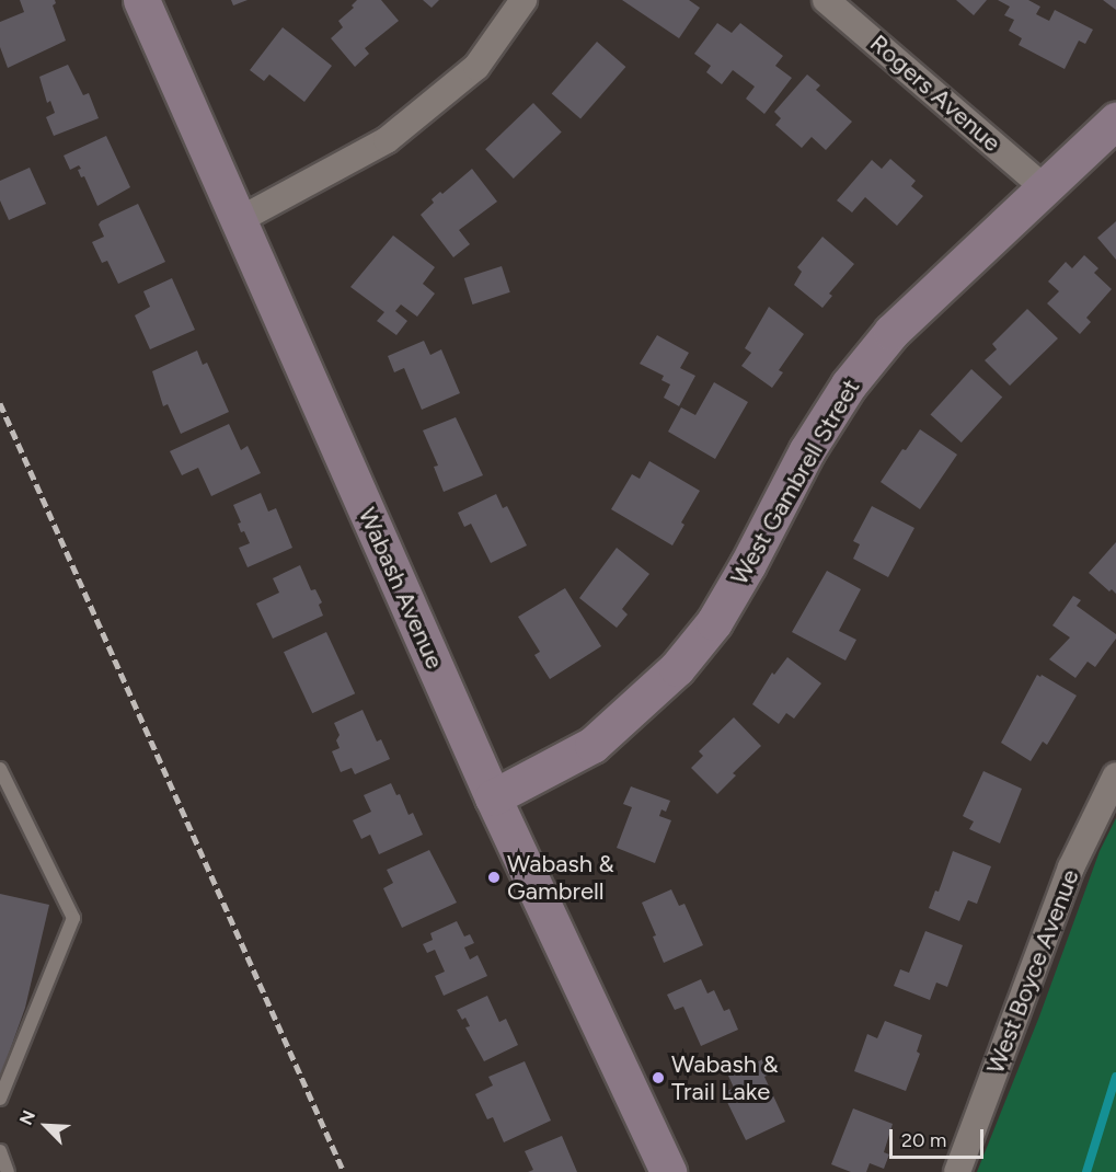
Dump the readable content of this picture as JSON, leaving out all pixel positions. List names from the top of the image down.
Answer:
{
  "streets": {
    "main road": ["West Gambrell Street", "Wabash Avenue"],
    "street": ["Rogers Avenue", "West Boyce Avenue"]
  },
  "crossings": [
    ["Rogers Avenue", "West Gambrell Street"],
    ["West Gambrell Street", "Wabash Avenue"]
  ],
  "places": ["Wabash & Gambrell", "Wabash & Trail Lake"],
  "scale_bar": "20 m",
  "north": "top left"
}
